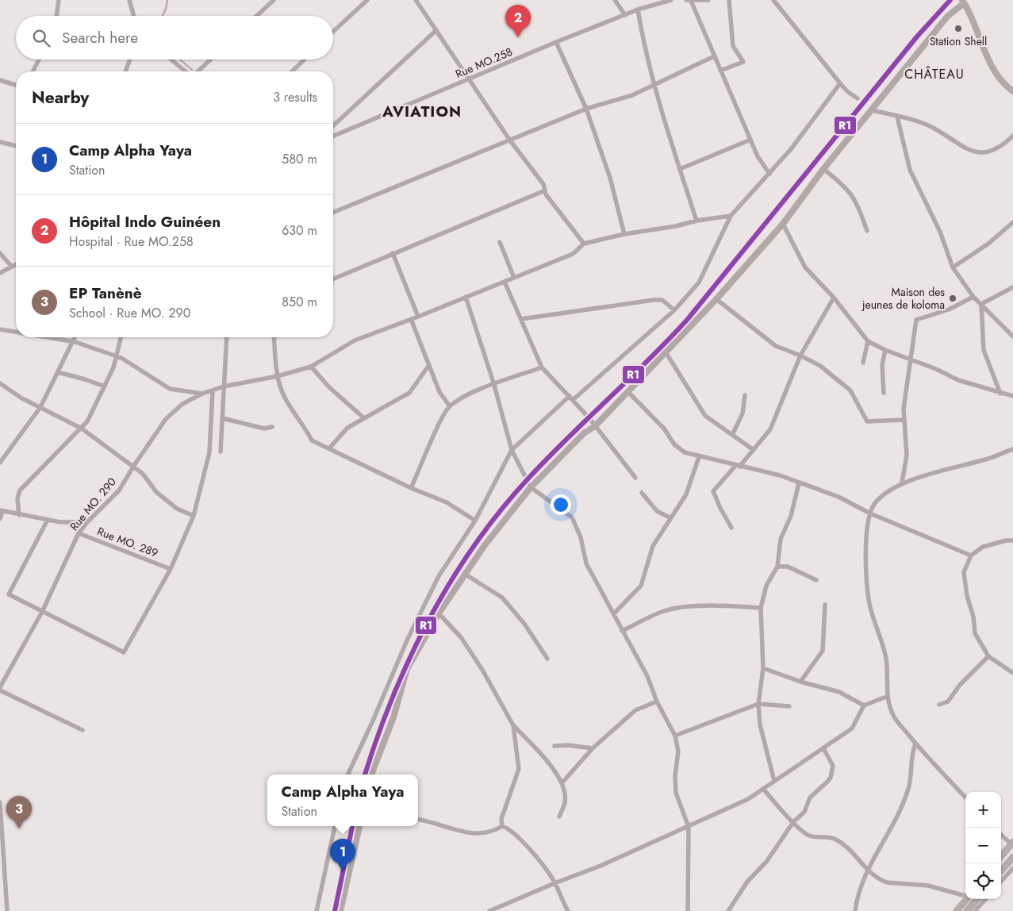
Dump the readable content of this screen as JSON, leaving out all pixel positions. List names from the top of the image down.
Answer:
{
  "streets": {
    "street": ["Rue MO.258", "Rue MO. 290", "Rue MO. 289"]
  },
  "crossings": [
    ["Rue MO. 290", "Rue MO. 289"]
  ],
  "districts": ["CHÂTEAU", "AVIATION"],
  "places": ["Station Shell", "Maison des jeunes de koloma"],
  "lines": ["transit line R1"],
  "page": {
    "pins": ["2", "3", "1"],
    "search": "Search here",
    "heading": ["Nearby", "3 results"],
    "list": [
      {
        "mark": "1",
        "name": "Camp Alpha Yaya",
        "note": "Station",
        "value": "580 m"
      },
      {
        "mark": "2",
        "name": "Hôpital Indo Guinéen",
        "note": "Hospital · Rue MO.258",
        "value": "630 m"
      },
      {
        "mark": "3",
        "name": "EP Tanènè",
        "note": "School · Rue MO. 290",
        "value": "850 m"
      }
    ],
    "popup": ["Camp Alpha Yaya", "Station"],
    "map_buttons": ["+", "−"]
  }
}
